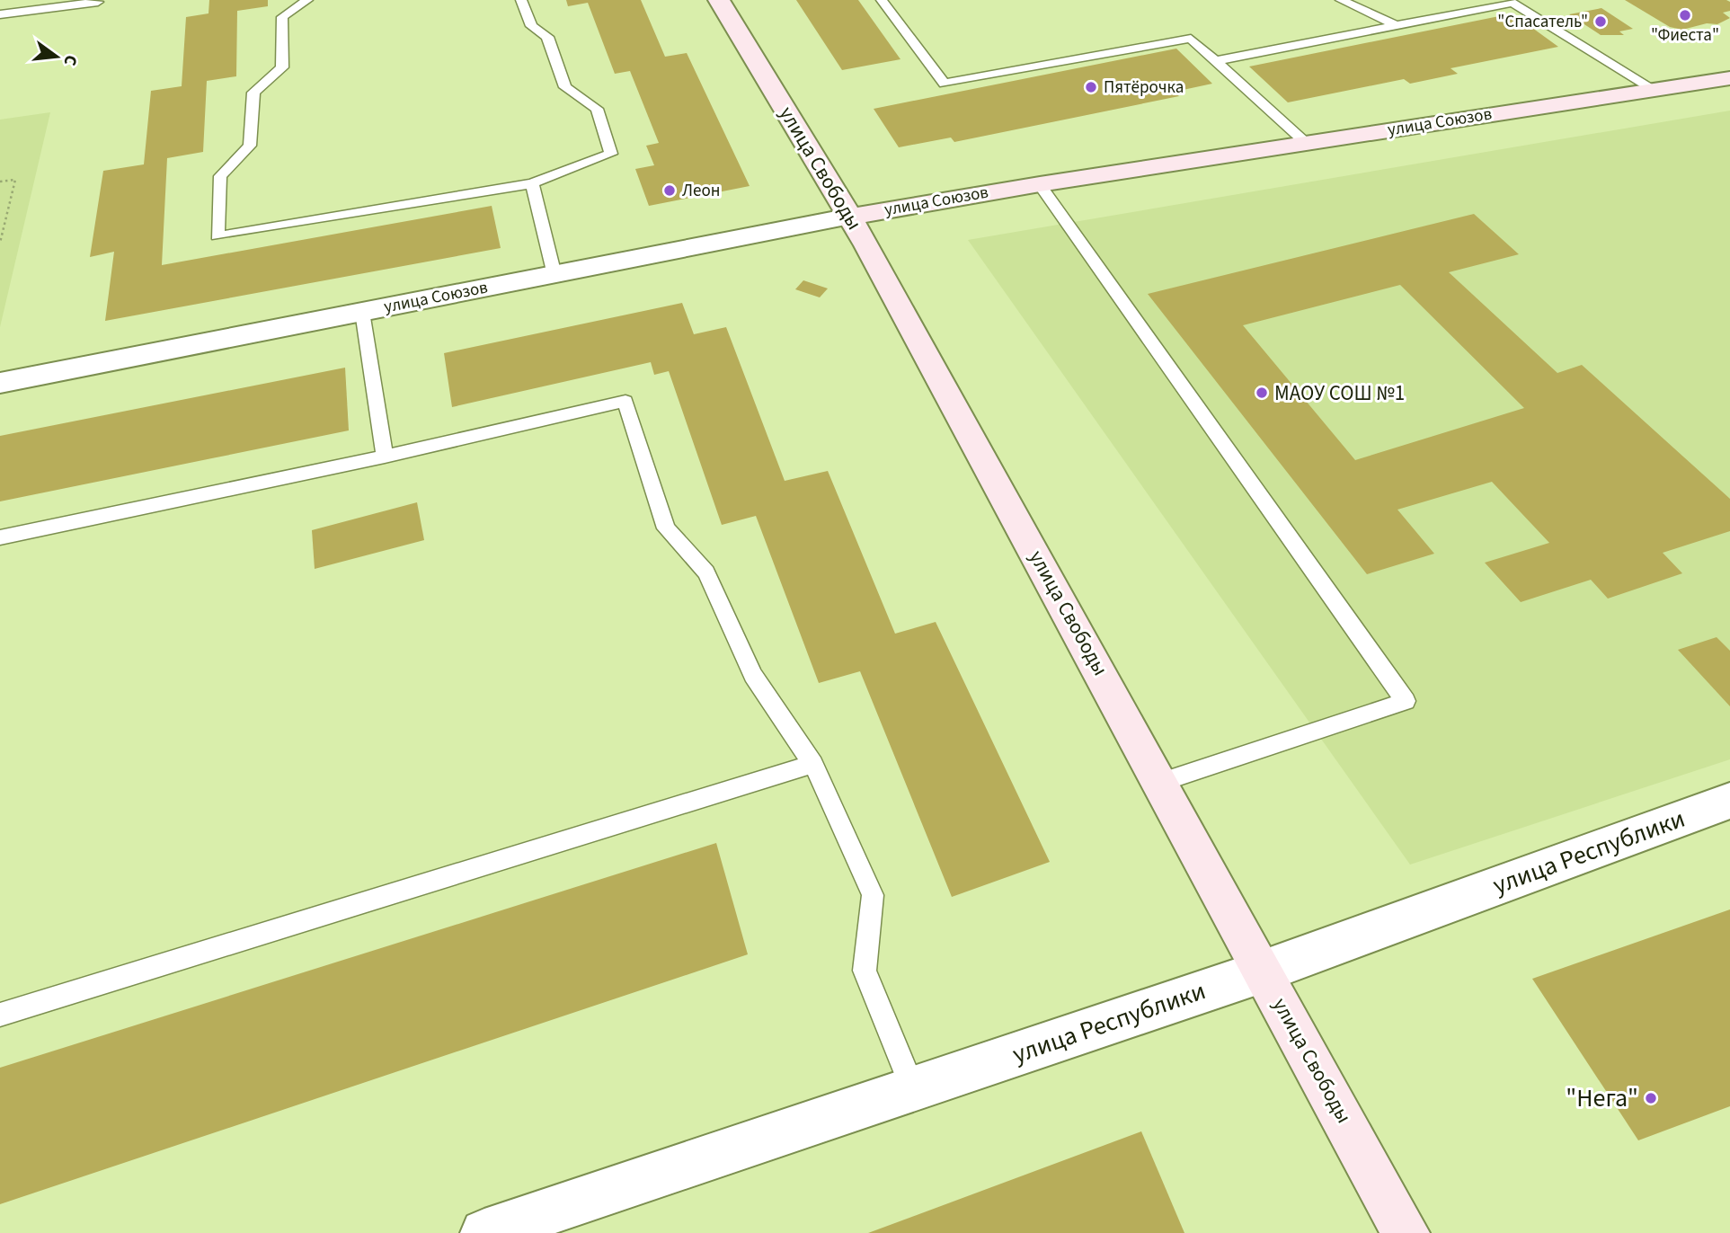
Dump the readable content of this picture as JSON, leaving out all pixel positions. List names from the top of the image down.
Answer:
{
  "streets": {
    "street": ["улица Союзов", "улица Свободы", "улица Республики"]
  },
  "crossings": [
    ["улица Союзов", "улица Свободы"],
    ["улица Свободы", "улица Республики"]
  ],
  "places": [
    "\"Фиеста\"",
    "\"Спасатель\"",
    "Пятёрочка",
    "Леон",
    "МАОУ СОШ №1",
    "\"Нега\""
  ],
  "north": "right"
}
